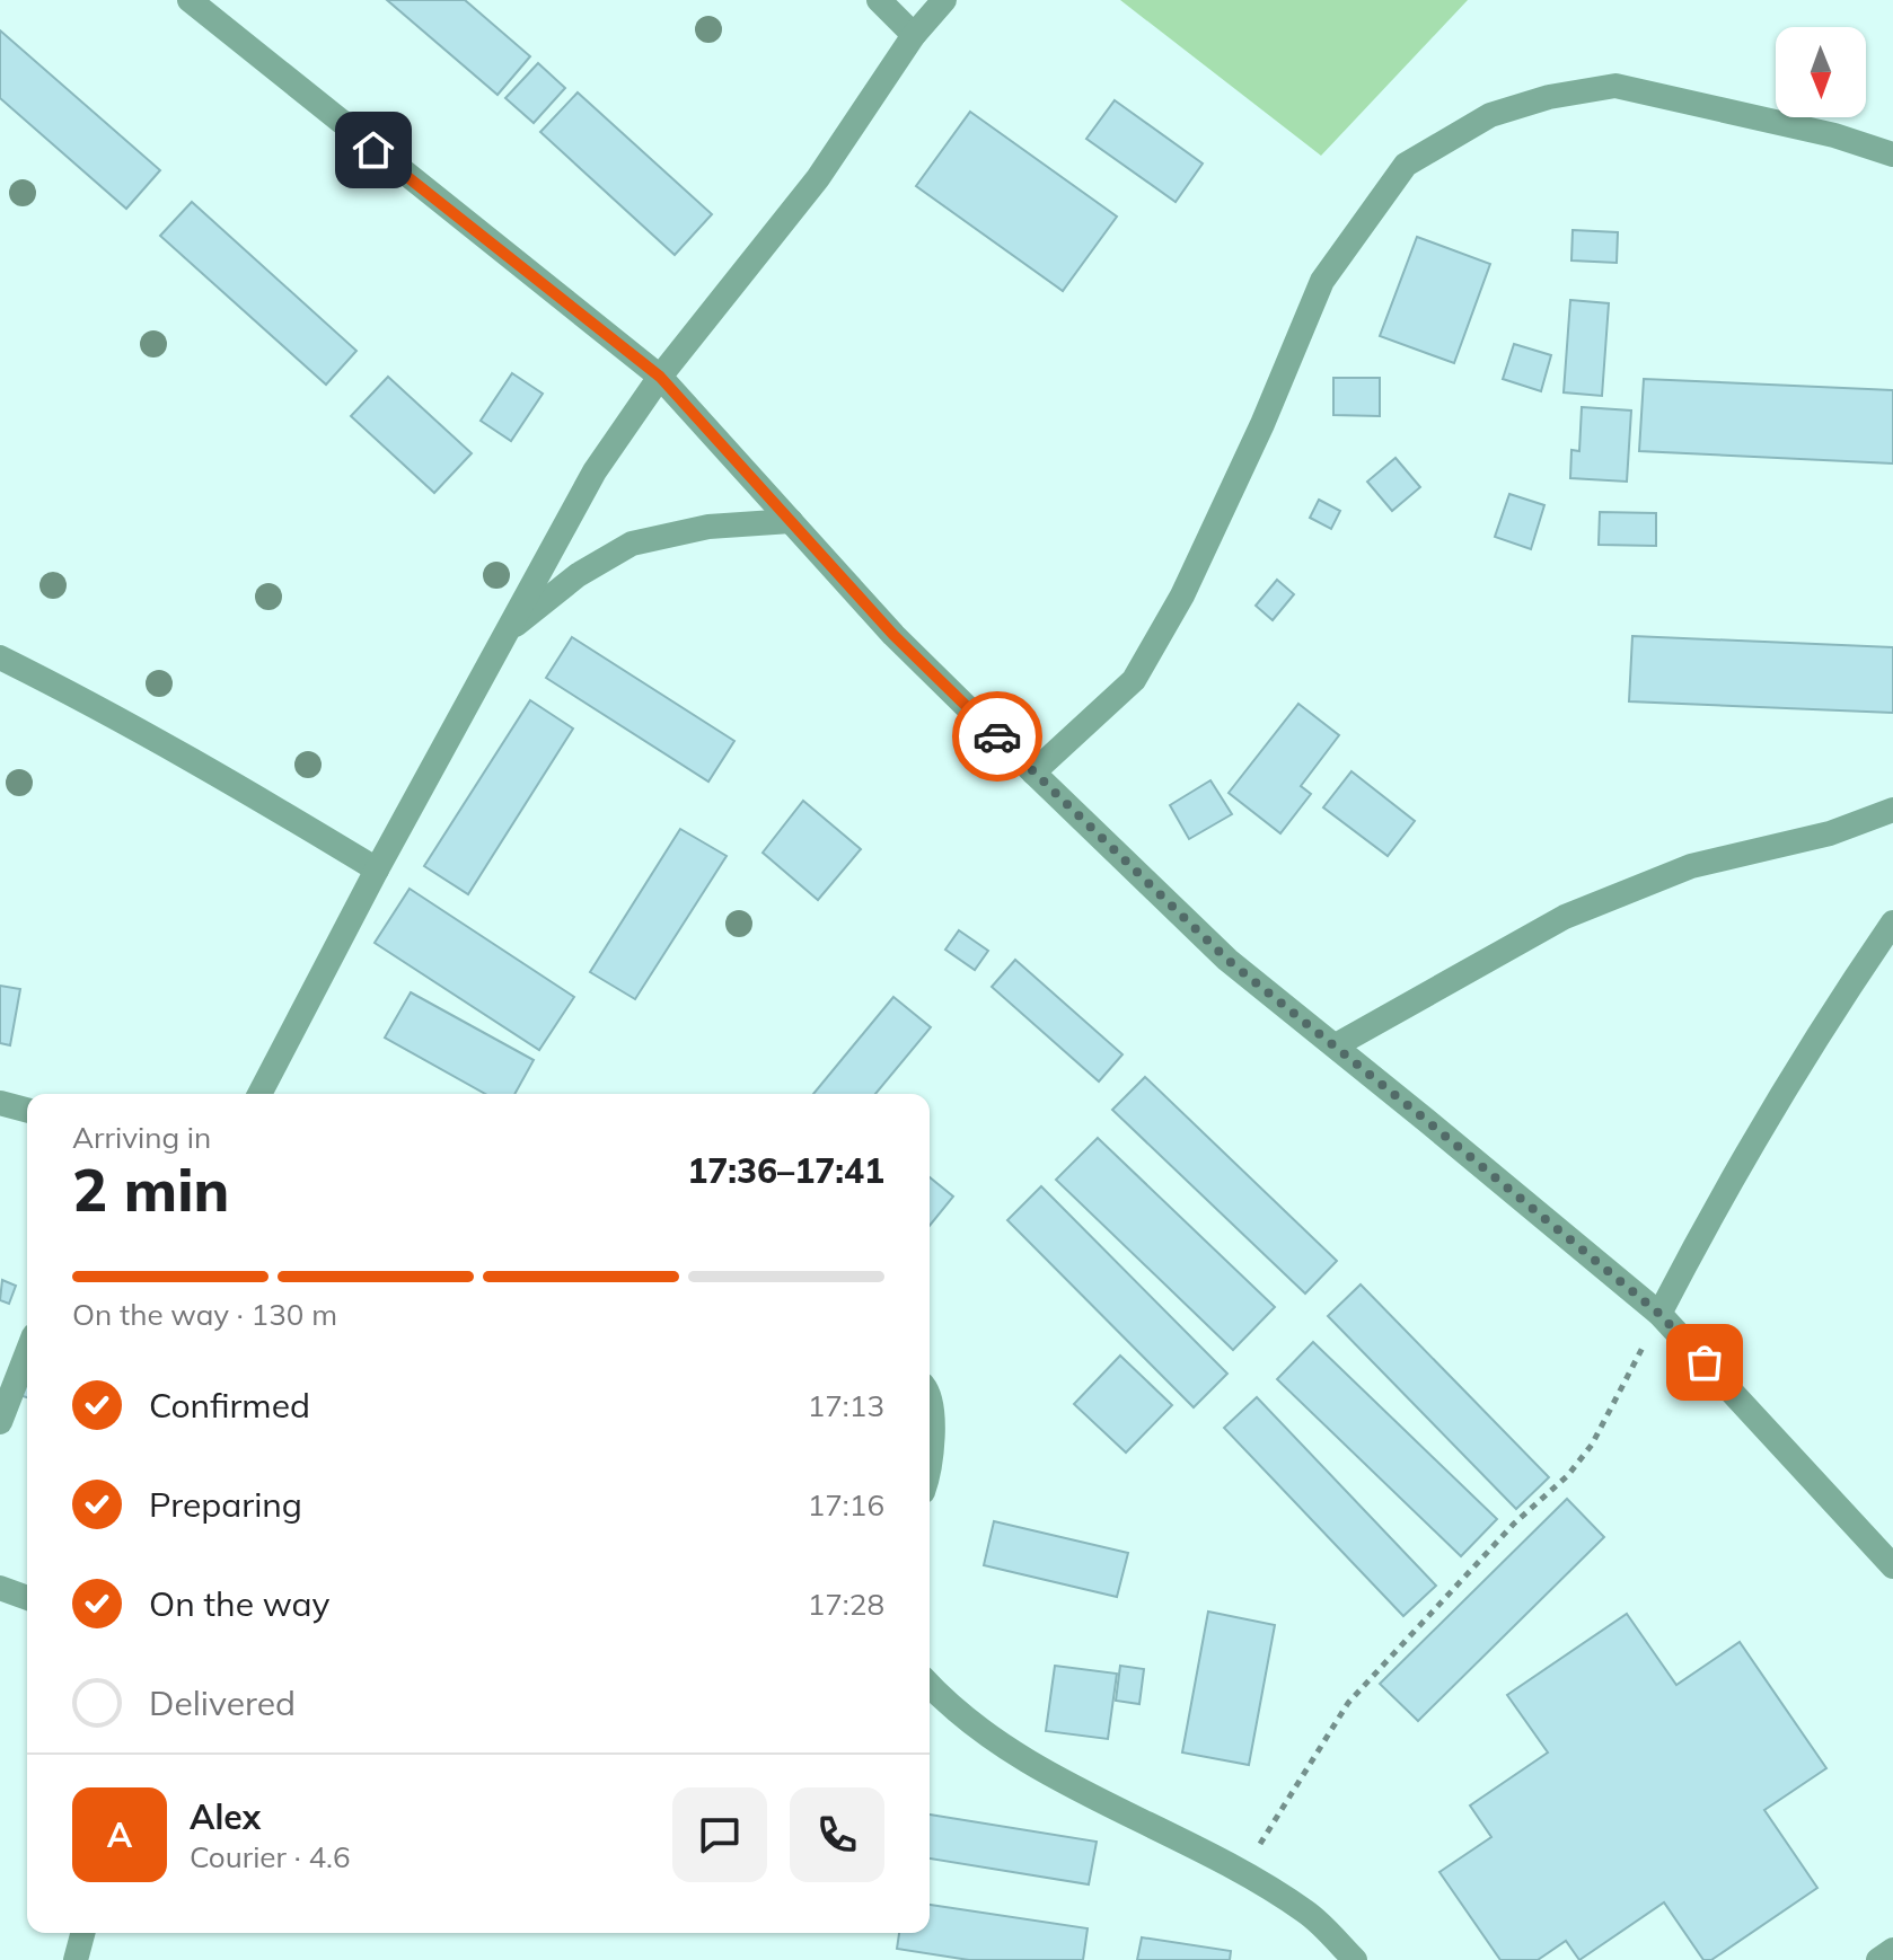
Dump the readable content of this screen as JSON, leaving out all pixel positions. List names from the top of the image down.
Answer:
{
  "north": "bottom",
  "page": {
    "heading": ["2 min", "Arriving in", "17:36–17:41"],
    "panel": ["Alex", "Courier · 4.6"],
    "bar": "On the way · 130 m",
    "list": [
      ["Confirmed", "17:13"],
      ["Preparing", "17:16"],
      ["On the way", "17:28"],
      "Delivered"
    ],
    "round": "A"
  }
}
